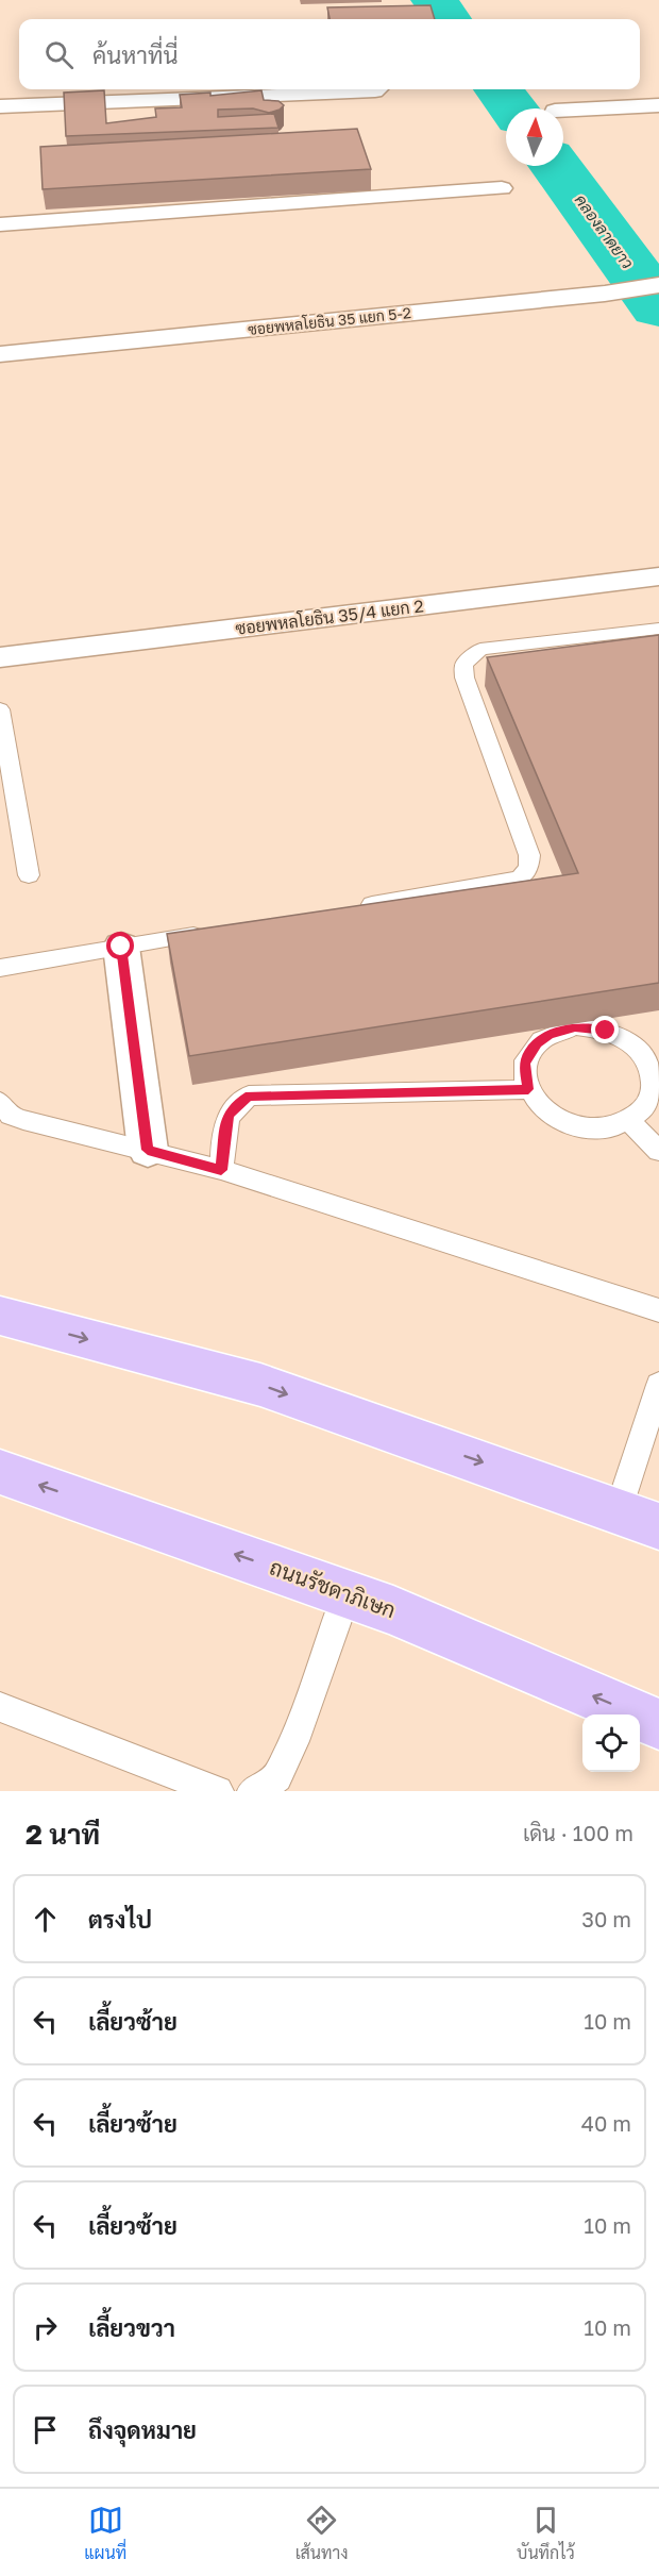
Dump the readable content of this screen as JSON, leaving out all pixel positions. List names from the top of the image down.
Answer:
{
  "streets": {
    "main road": ["ถนนรัชดาภิเษก"],
    "street": ["ซอยพหลโยธิน 35 แยก 5-2", "ซอยพหลโยธิน 35/4 แยก 2"]
  },
  "water": ["คลองลาดยาว"],
  "north": "top",
  "page": {
    "search": "ค้นหาที่นี่",
    "heading": ["2 นาที", "เดิน · 100 m"],
    "list": [
      ["ตรงไป", "30 m"],
      ["เลี้ยวซ้าย", "10 m"],
      ["เลี้ยวซ้าย", "40 m"],
      ["เลี้ยวซ้าย", "10 m"],
      ["เลี้ยวขวา", "10 m"],
      "ถึงจุดหมาย"
    ],
    "nav": ["แผนที่", "เส้นทาง", "บันทึกไว้"]
  }
}
